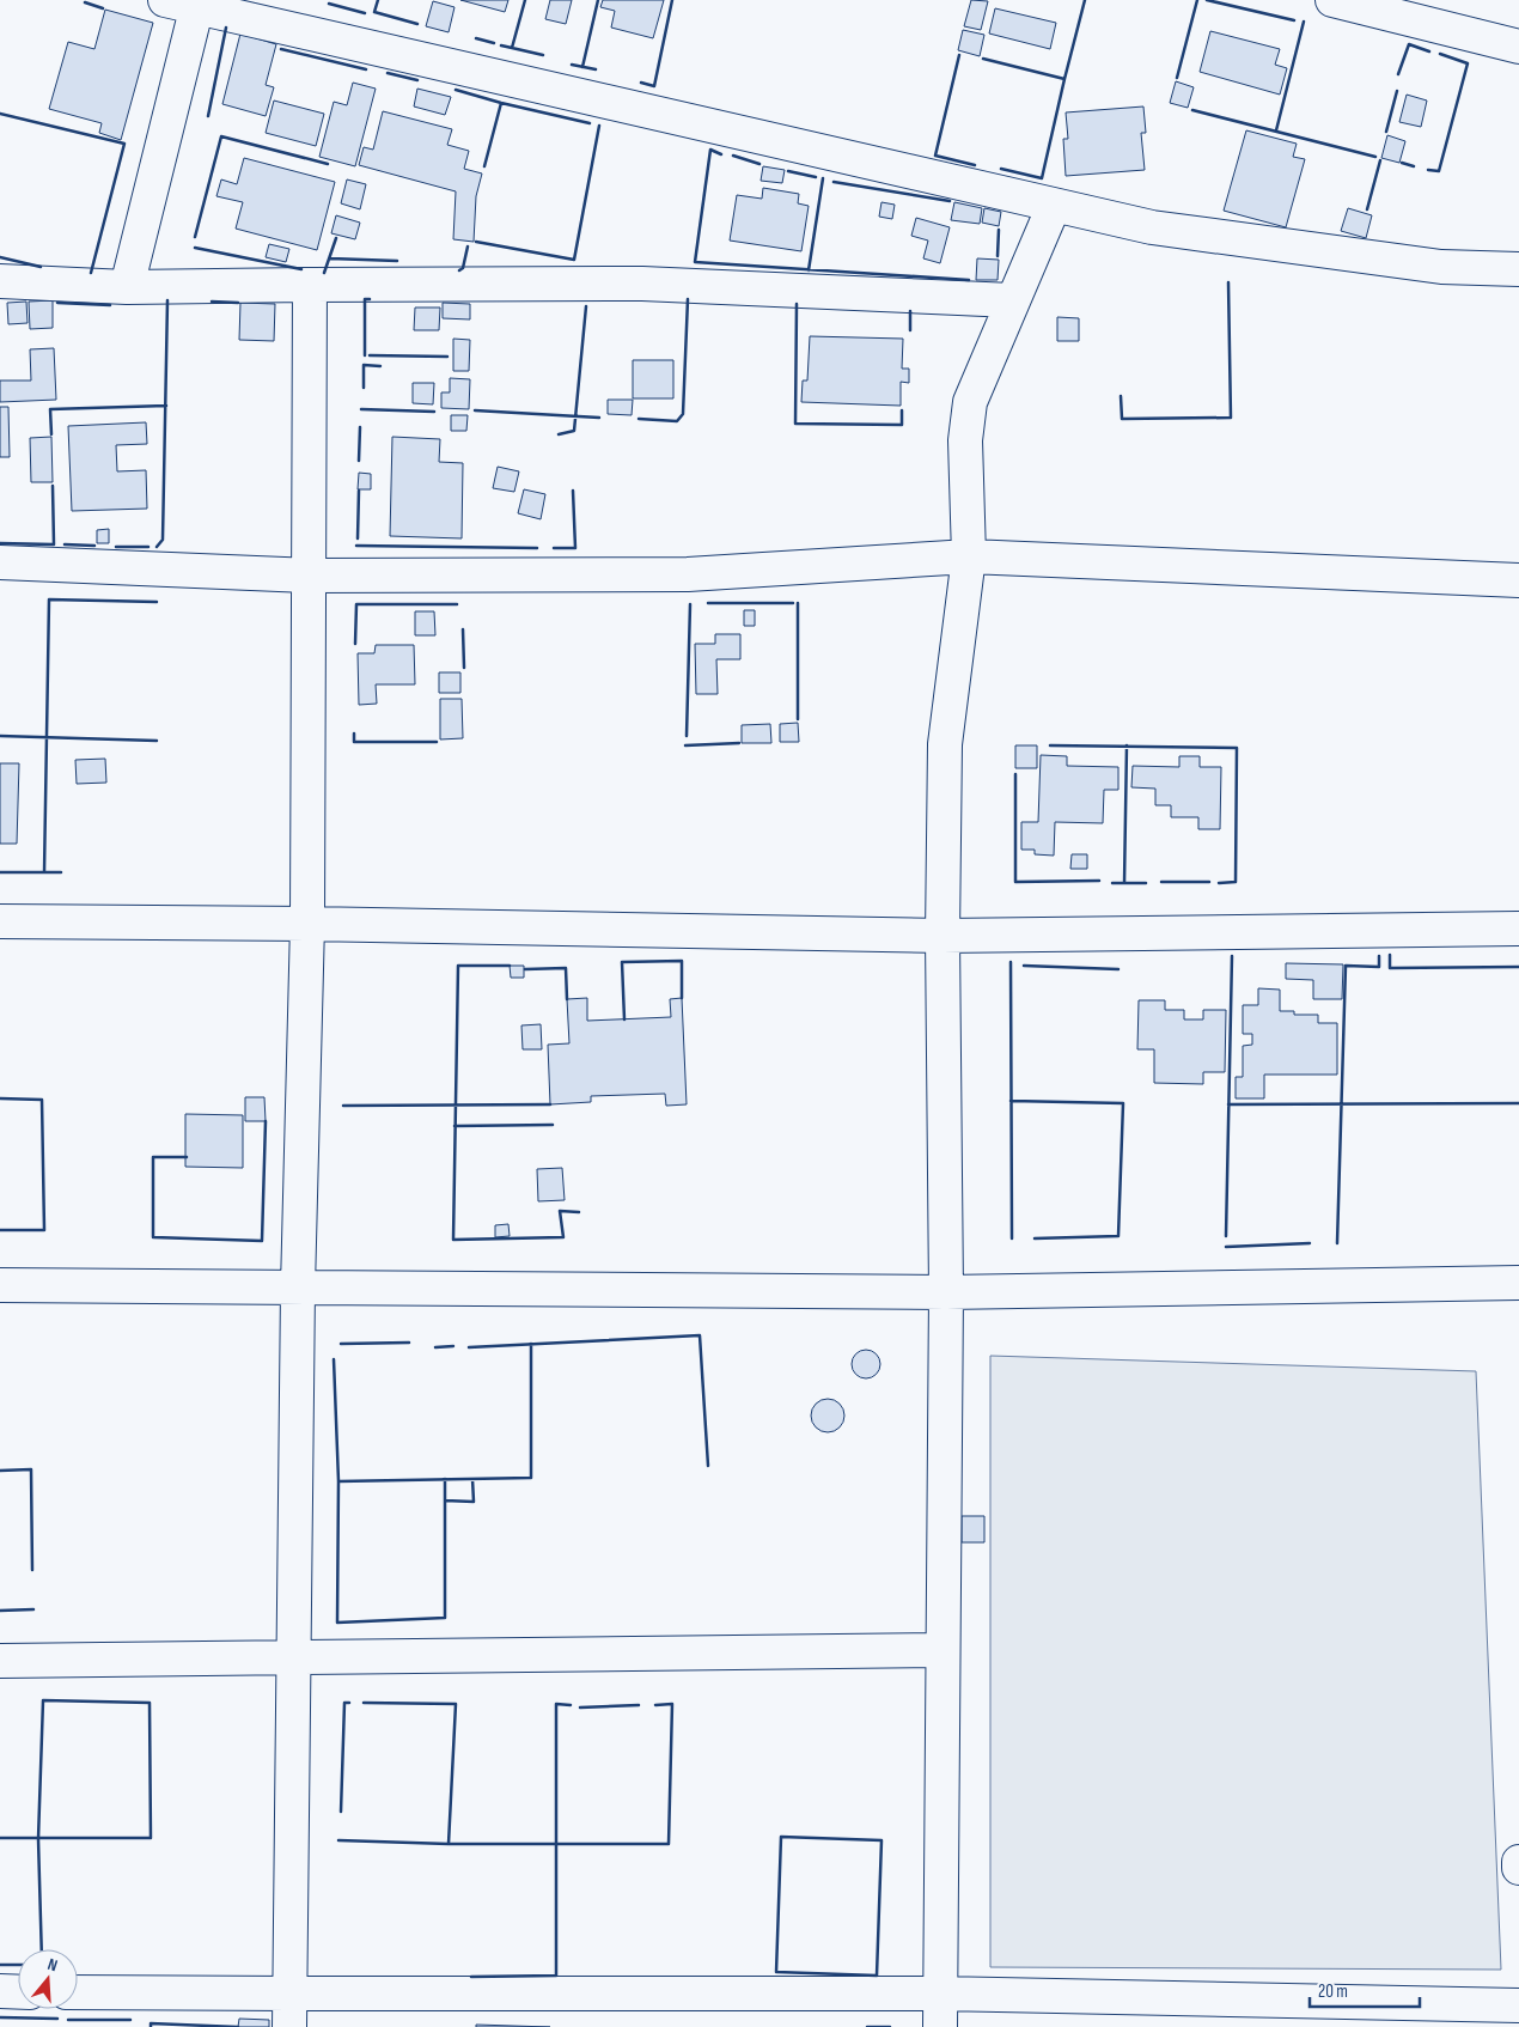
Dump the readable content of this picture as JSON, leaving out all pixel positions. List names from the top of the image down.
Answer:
{
  "scale_bar": "20 m",
  "north": "top"
}
